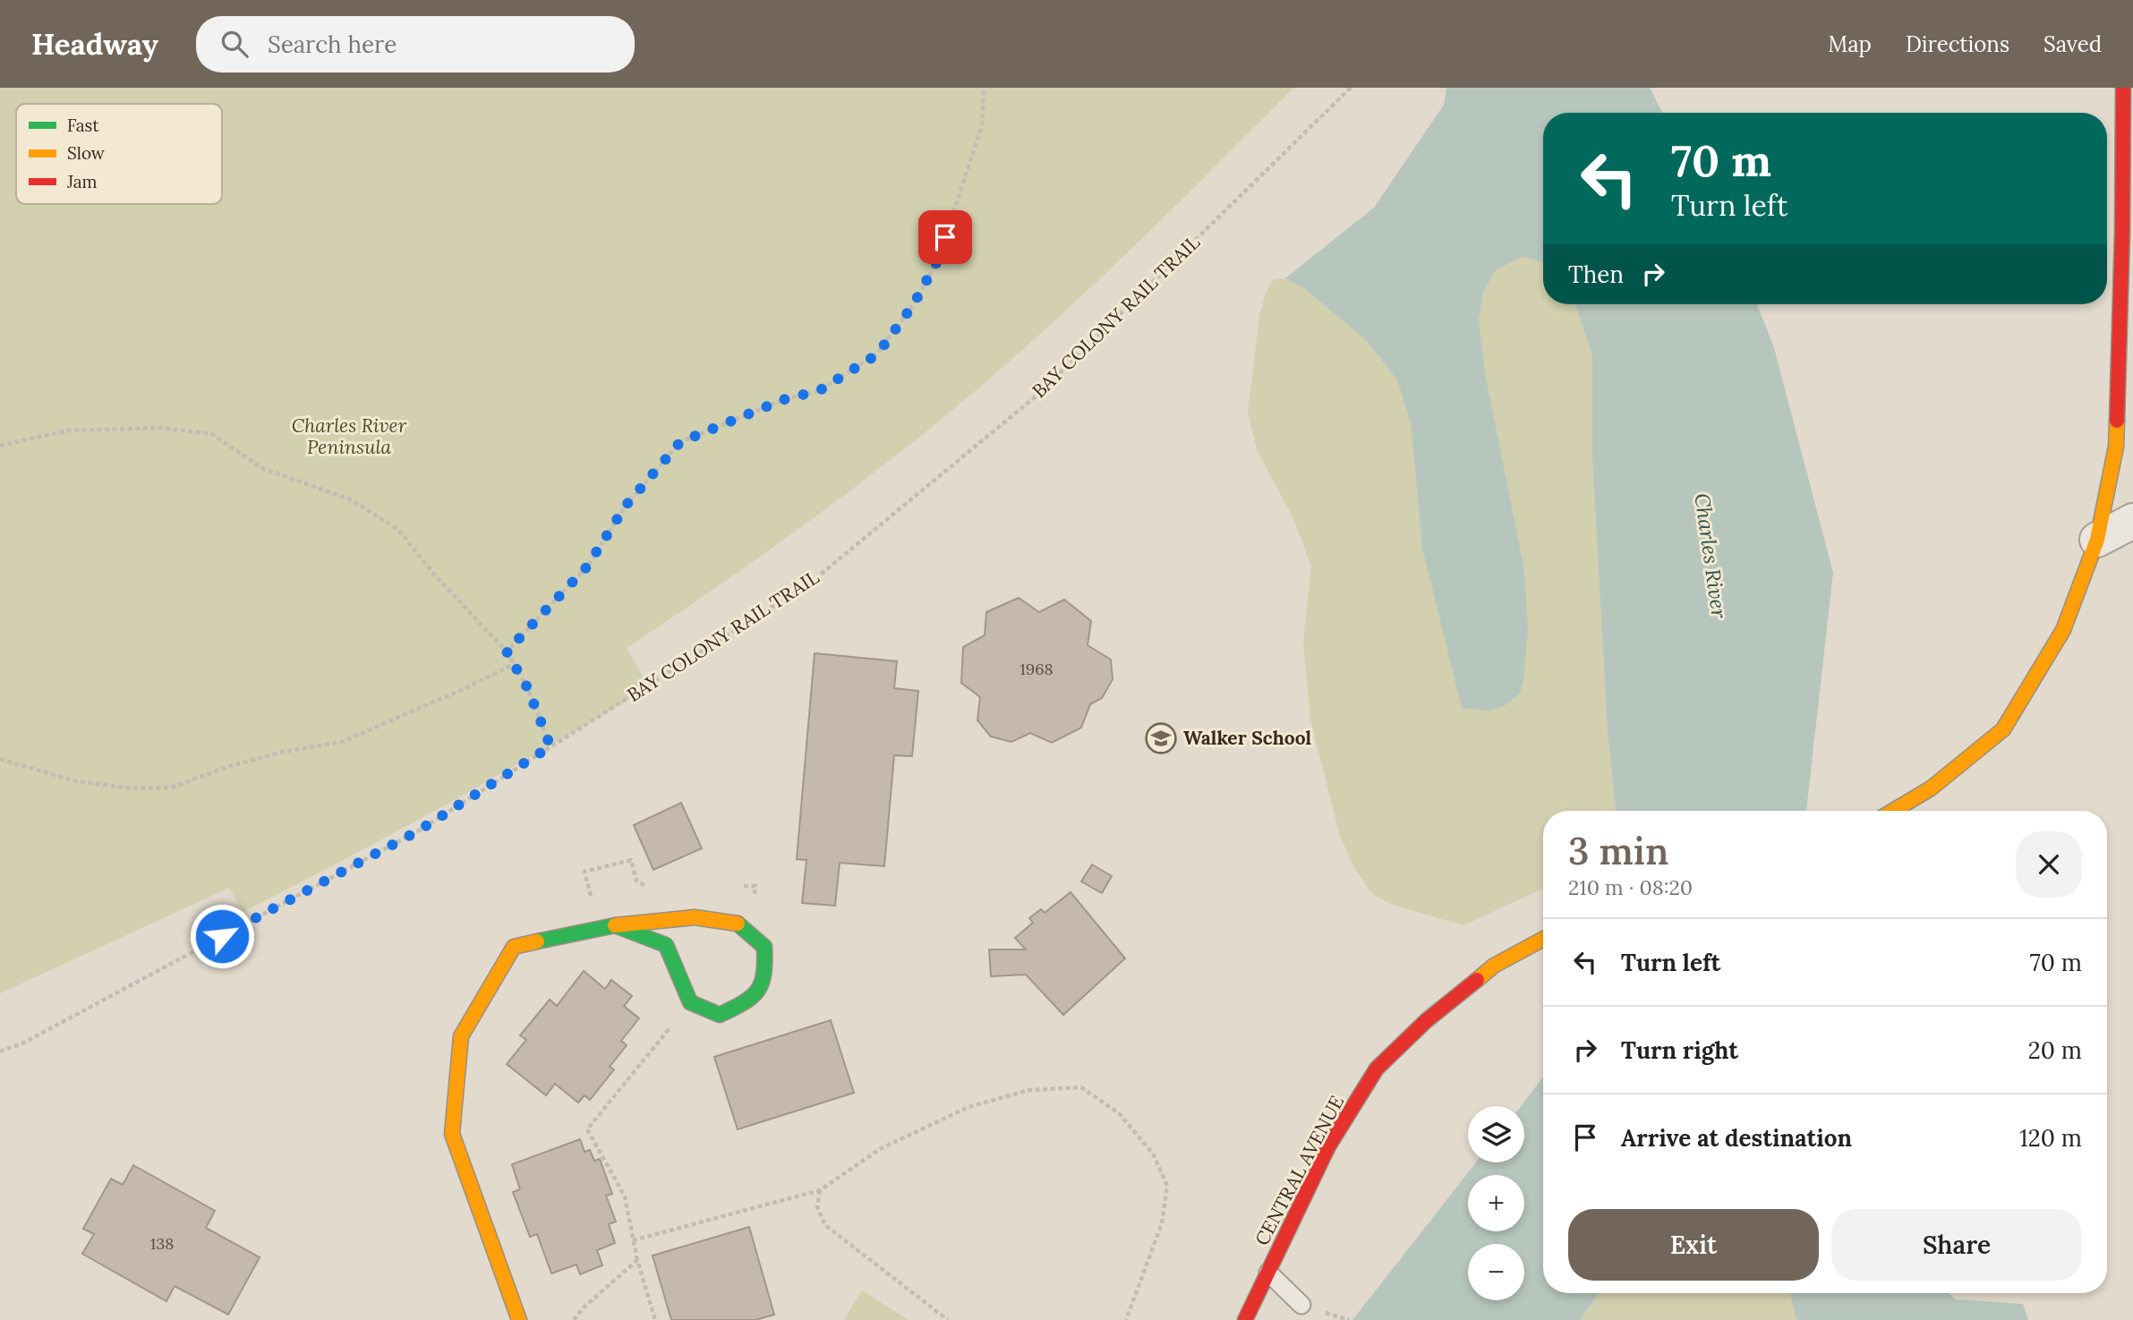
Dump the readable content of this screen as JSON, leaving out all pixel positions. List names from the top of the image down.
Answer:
{
  "streets": {
    "main road": ["CENTRAL AVENUE"],
    "path": ["BAY COLONY RAIL TRAIL"]
  },
  "water": ["Charles River"],
  "parks": ["Charles River Peninsula"],
  "places": {
    "school or university": ["Walker School"]
  },
  "house_numbers": ["1968", "138"],
  "legend": ["Fast", "Slow", "Jam"],
  "page": {
    "header": "Headway",
    "search": "Search here",
    "nav": ["Map", "Directions", "Saved"],
    "turn": ["70 m", "Turn left"],
    "then": "Then",
    "heading": ["3 min", "210 m · 08:20"],
    "list": [
      {
        "name": "Turn left",
        "value": "70 m"
      },
      {
        "name": "Turn right",
        "value": "20 m"
      },
      {
        "name": "Arrive at destination",
        "value": "120 m"
      }
    ],
    "map_buttons": ["+", "−"],
    "buttons": ["Exit", "Share"]
  }
}
